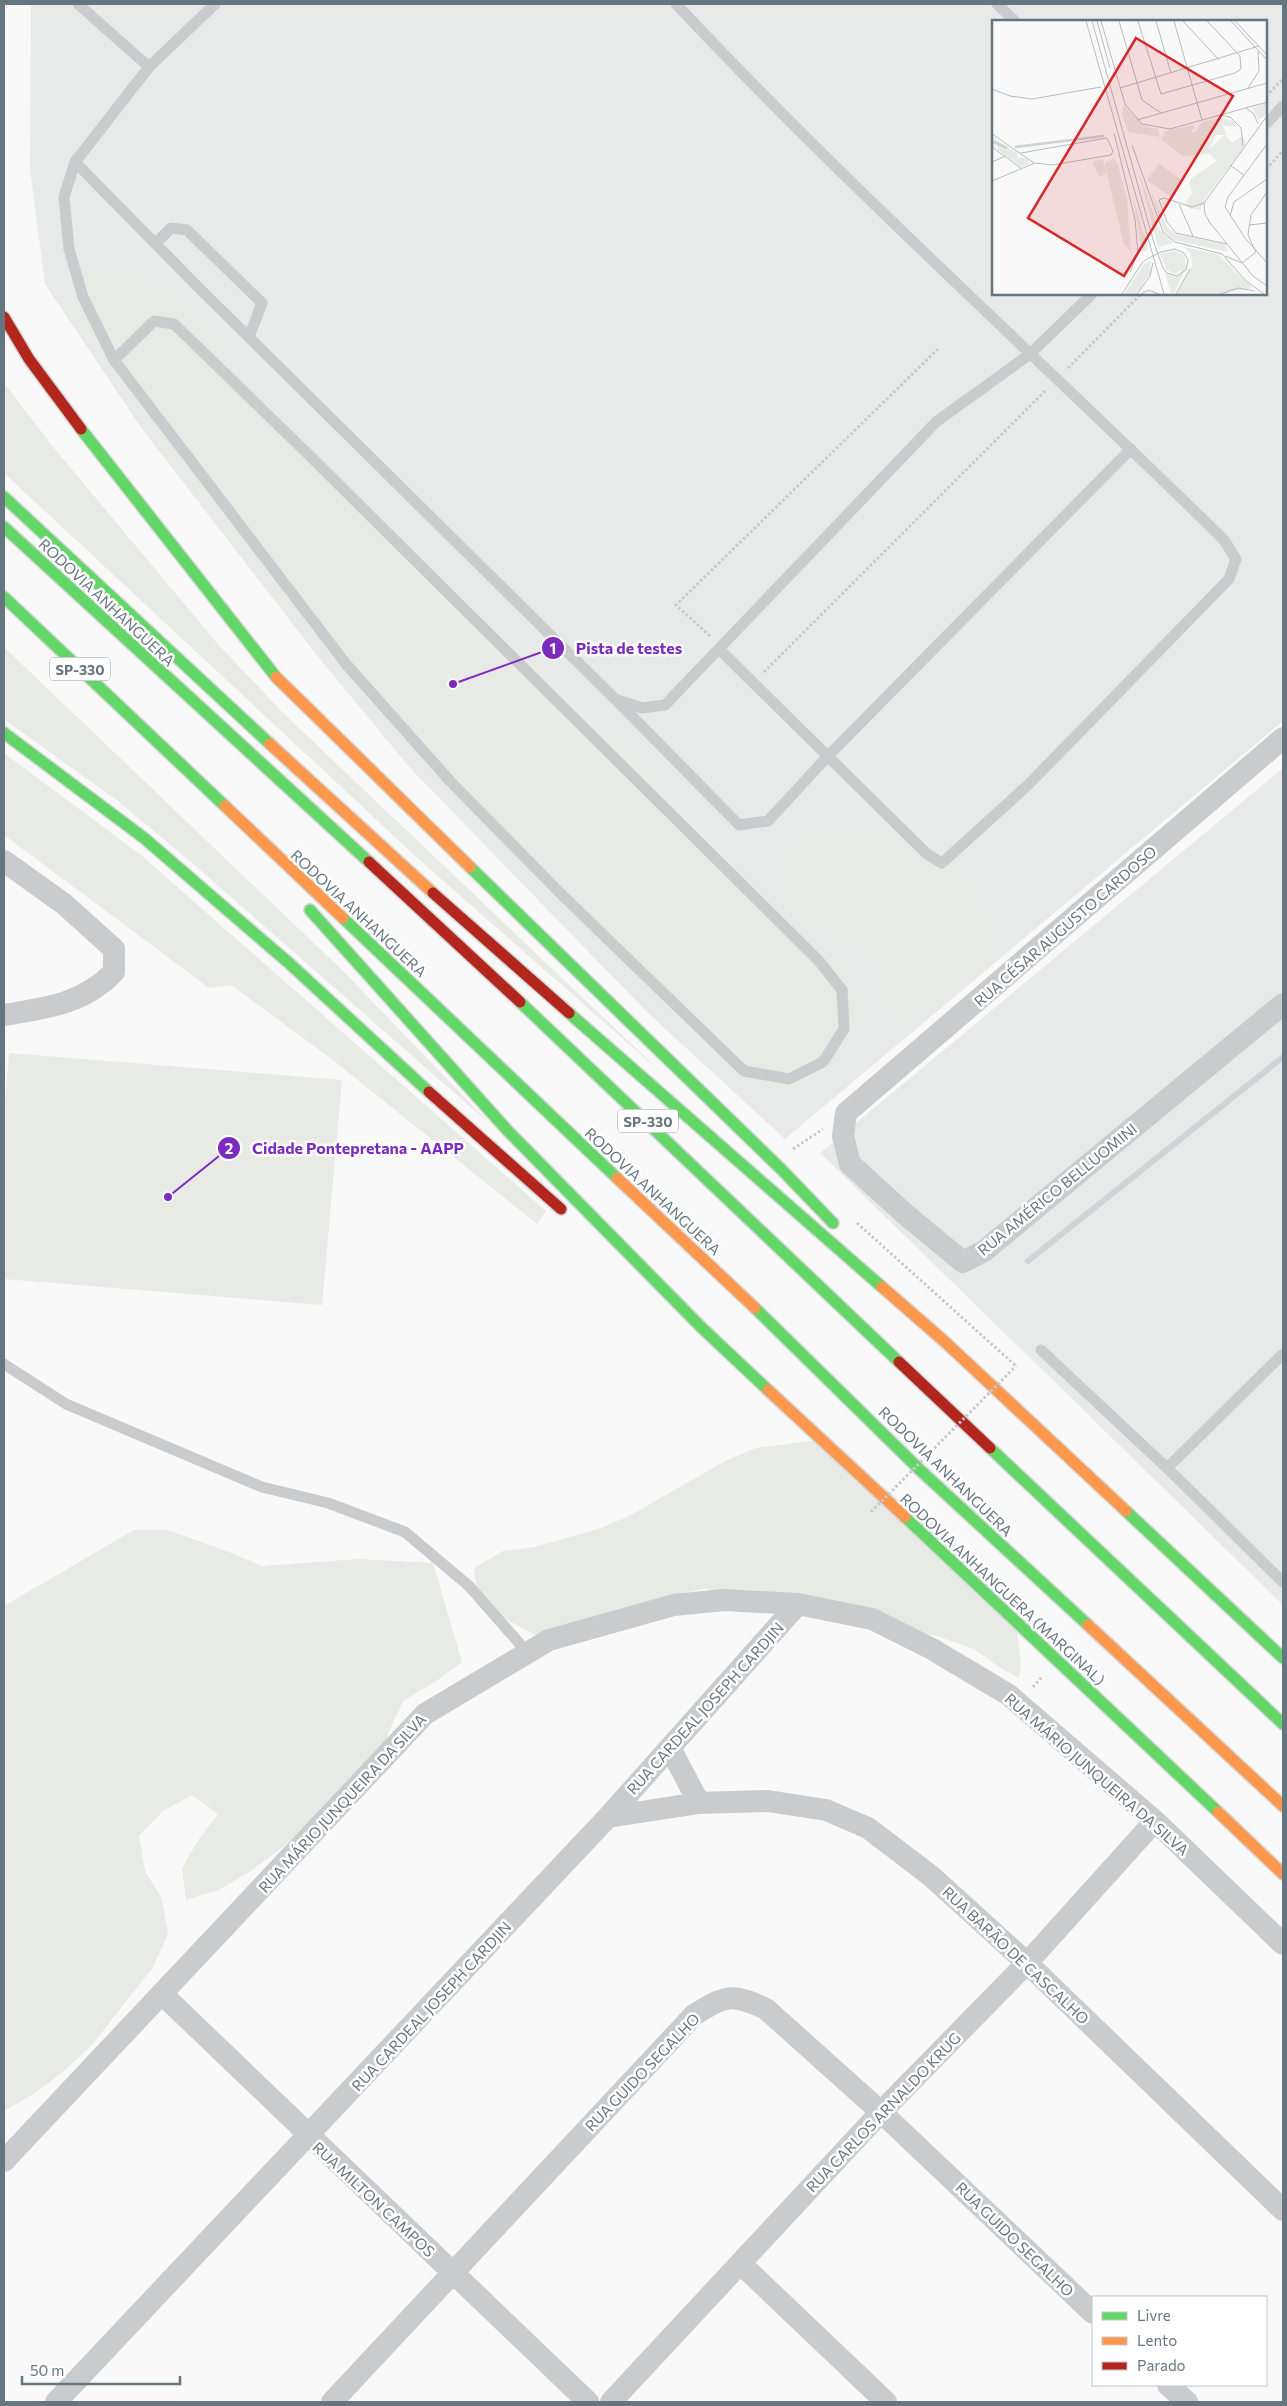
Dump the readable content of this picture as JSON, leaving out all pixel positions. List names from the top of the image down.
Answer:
{
  "streets": {
    "highway": ["RODOVIA ANHANGUERA", "SP-330", "RODOVIA ANHANGUERA (MARGINAL)"],
    "street": [
      "RUA CÉSAR AUGUSTO CARDOSO",
      "RUA AMÉRICO BELLUOMINI",
      "RUA CARDEAL JOSEPH CARDJIN",
      "RUA MÁRIO JUNQUEIRA DA SILVA",
      "RUA BARÃO DE CASCALHO",
      "RUA GUIDO SEGALHO",
      "RUA CARLOS ARNALDO KRUG",
      "RUA MILTON CAMPOS"
    ]
  },
  "crossings": [
    ["RUA CÉSAR AUGUSTO CARDOSO", "RUA AMÉRICO BELLUOMINI"],
    ["RUA CARDEAL JOSEPH CARDJIN", "RUA MÁRIO JUNQUEIRA DA SILVA"],
    ["RUA CARDEAL JOSEPH CARDJIN", "RUA BARÃO DE CASCALHO"],
    ["RUA CARDEAL JOSEPH CARDJIN", "RUA MILTON CAMPOS"],
    ["RUA MÁRIO JUNQUEIRA DA SILVA", "RUA CARLOS ARNALDO KRUG"],
    ["RUA MÁRIO JUNQUEIRA DA SILVA", "RUA MILTON CAMPOS"],
    ["RUA BARÃO DE CASCALHO", "RUA CARLOS ARNALDO KRUG"],
    ["RUA GUIDO SEGALHO", "RUA CARLOS ARNALDO KRUG"],
    ["RUA GUIDO SEGALHO", "RUA MILTON CAMPOS"]
  ],
  "places": ["Pista de testes", "Cidade Pontepretana - AAPP"],
  "legend": ["Livre", "Lento", "Parado"],
  "scale_bar": "50 m"
}
